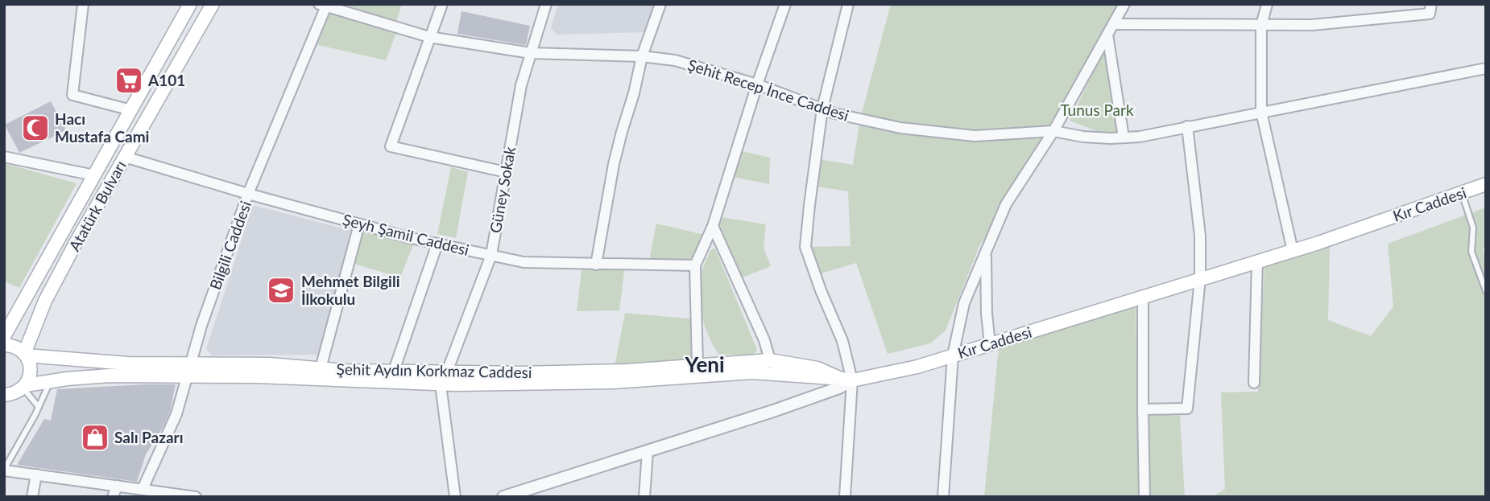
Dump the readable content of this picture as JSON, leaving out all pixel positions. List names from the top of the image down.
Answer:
{
  "streets": {
    "main road": ["Kır Caddesi", "Atatürk Bulvarı", "Şehit Aydın Korkmaz Caddesi"],
    "street": [
      "Şehit Recep İnce Caddesi",
      "Güney Sokak",
      "Şeyh Şamil Caddesi",
      "Bilgili Caddesi"
    ]
  },
  "crossings": [
    ["Şehit Recep İnce Caddesi", "Güney Sokak"],
    ["Şehit Recep İnce Caddesi", "Bilgili Caddesi"],
    ["Güney Sokak", "Şeyh Şamil Caddesi"],
    ["Güney Sokak", "Şehit Aydın Korkmaz Caddesi"],
    ["Kır Caddesi", "Şehit Aydın Korkmaz Caddesi"],
    ["Atatürk Bulvarı", "Şeyh Şamil Caddesi"],
    ["Atatürk Bulvarı", "Şehit Aydın Korkmaz Caddesi"],
    ["Şeyh Şamil Caddesi", "Bilgili Caddesi"],
    ["Bilgili Caddesi", "Şehit Aydın Korkmaz Caddesi"]
  ],
  "districts": ["Yeni"],
  "parks": ["Tunus Park"],
  "places": {
    "supermarket": ["A101"],
    "mosque": ["Hacı Mustafa Cami"],
    "school or university": ["Mehmet Bilgili İlkokulu"],
    "shop": ["Salı Pazarı"]
  }
}
